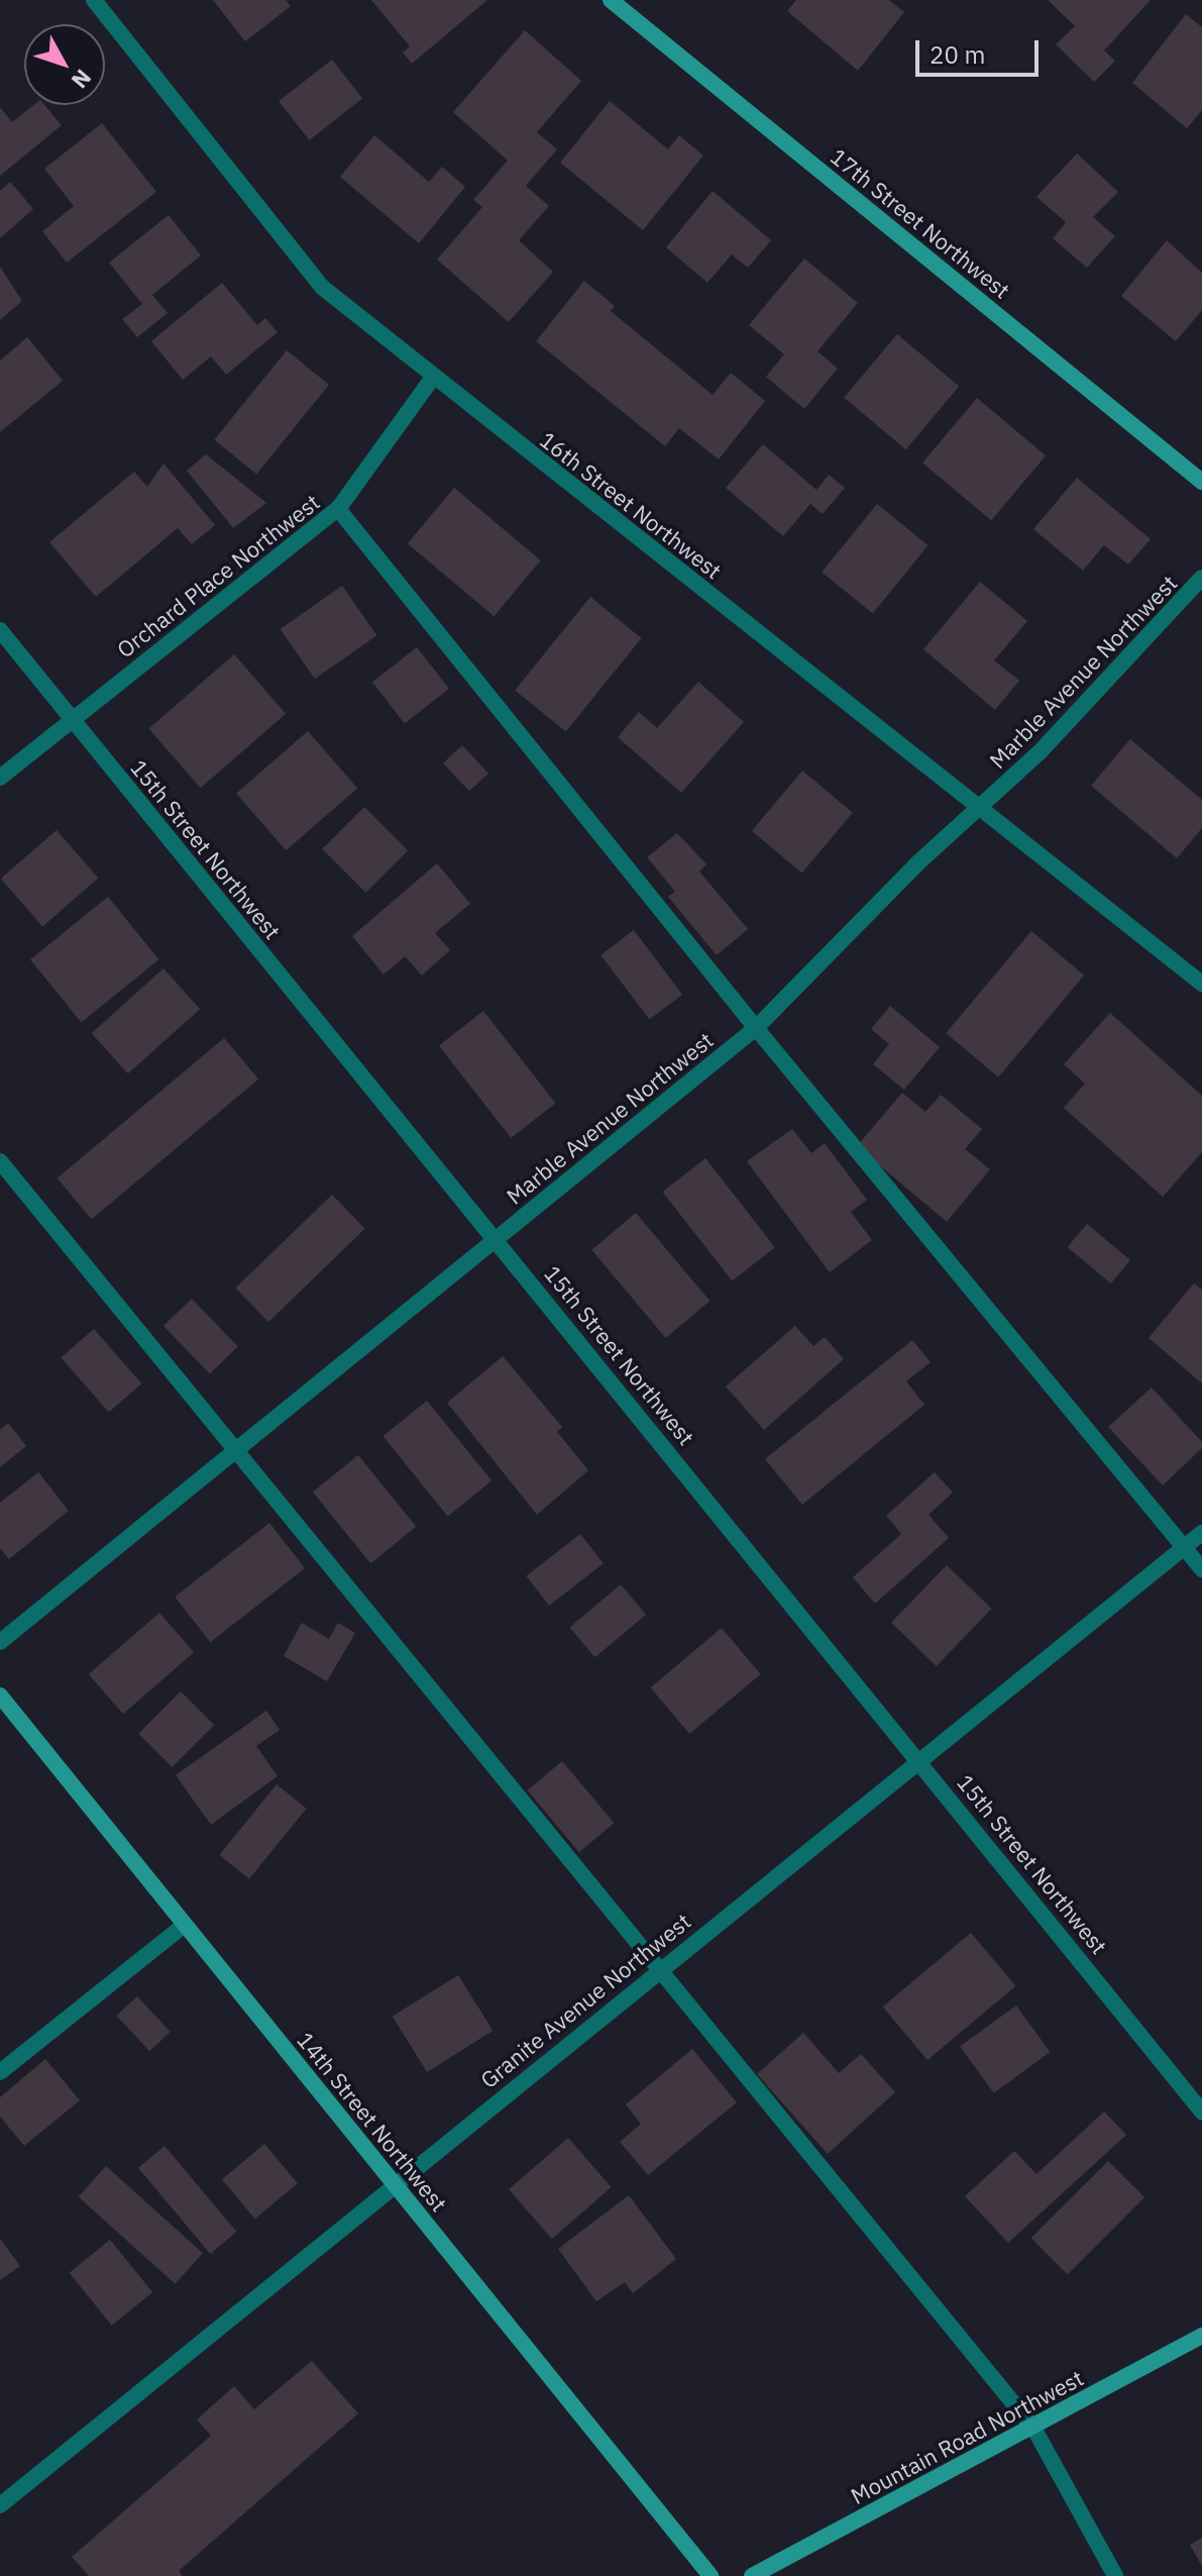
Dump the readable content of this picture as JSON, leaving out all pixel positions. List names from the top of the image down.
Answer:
{
  "streets": {
    "street": [
      "17th Street Northwest",
      "16th Street Northwest",
      "Orchard Place Northwest",
      "Marble Avenue Northwest",
      "15th Street Northwest",
      "Granite Avenue Northwest",
      "14th Street Northwest",
      "Mountain Road Northwest"
    ]
  },
  "crossings": [
    ["16th Street Northwest", "Orchard Place Northwest"],
    ["16th Street Northwest", "Marble Avenue Northwest"],
    ["Orchard Place Northwest", "15th Street Northwest"],
    ["Marble Avenue Northwest", "15th Street Northwest"],
    ["15th Street Northwest", "Granite Avenue Northwest"],
    ["Granite Avenue Northwest", "14th Street Northwest"]
  ],
  "scale_bar": "20 m",
  "north": "bottom right"
}
